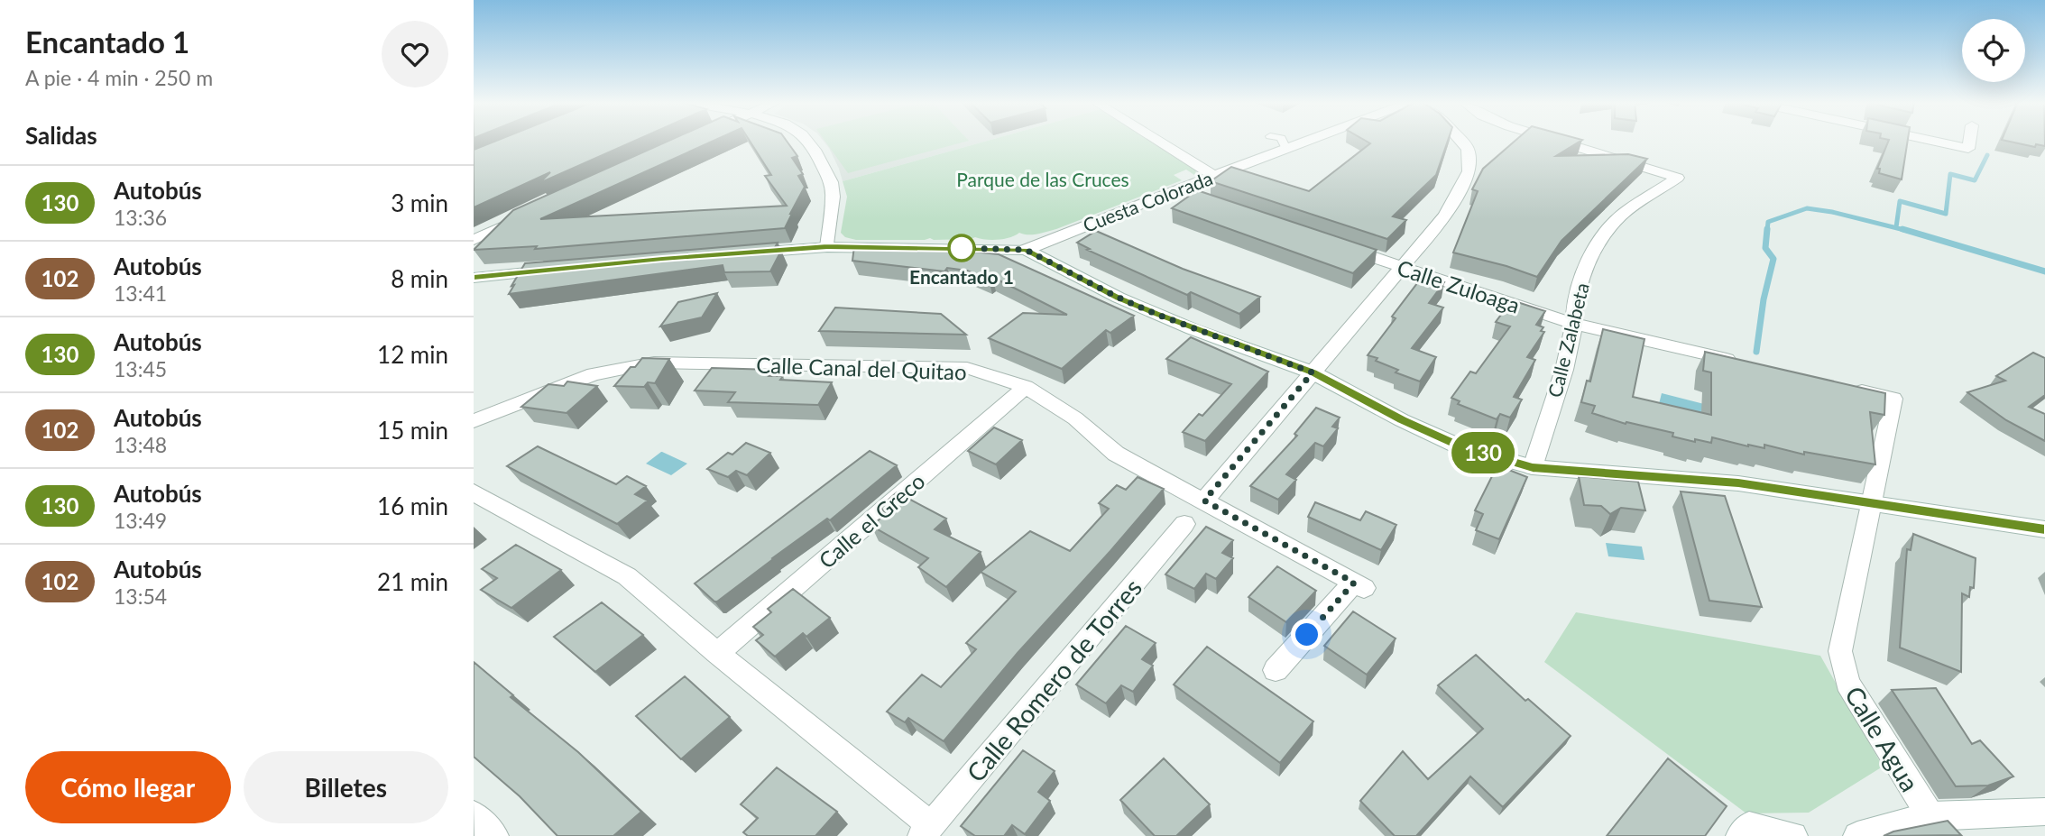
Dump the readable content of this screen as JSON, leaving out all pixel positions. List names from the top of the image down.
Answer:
{
  "streets": {
    "street": [
      "Cuesta Colorada",
      "Calle Zuloaga",
      "Calle Zalabeta",
      "Calle Canal del Quitao",
      "Calle el Greco",
      "Calle Romero de Torres",
      "Calle Agua"
    ]
  },
  "crossings": [
    ["Calle Zuloaga", "Calle Zalabeta"],
    ["Calle Canal del Quitao", "Calle el Greco"]
  ],
  "parks": ["Parque de las Cruces"],
  "places": ["Encantado 1"],
  "lines": ["bus line 130"],
  "page": {
    "heading": [
      ["Encantado 1", "A pie · 4 min · 250 m"],
      "Salidas"
    ],
    "on_map": "130",
    "list": [
      {
        "mark": "130",
        "name": "Autobús",
        "note": "13:36",
        "value": "3 min"
      },
      {
        "mark": "102",
        "name": "Autobús",
        "note": "13:41",
        "value": "8 min"
      },
      {
        "mark": "130",
        "name": "Autobús",
        "note": "13:45",
        "value": "12 min"
      },
      {
        "mark": "102",
        "name": "Autobús",
        "note": "13:48",
        "value": "15 min"
      },
      {
        "mark": "130",
        "name": "Autobús",
        "note": "13:49",
        "value": "16 min"
      },
      {
        "mark": "102",
        "name": "Autobús",
        "note": "13:54",
        "value": "21 min"
      }
    ],
    "buttons": ["Cómo llegar", "Billetes"]
  }
}
